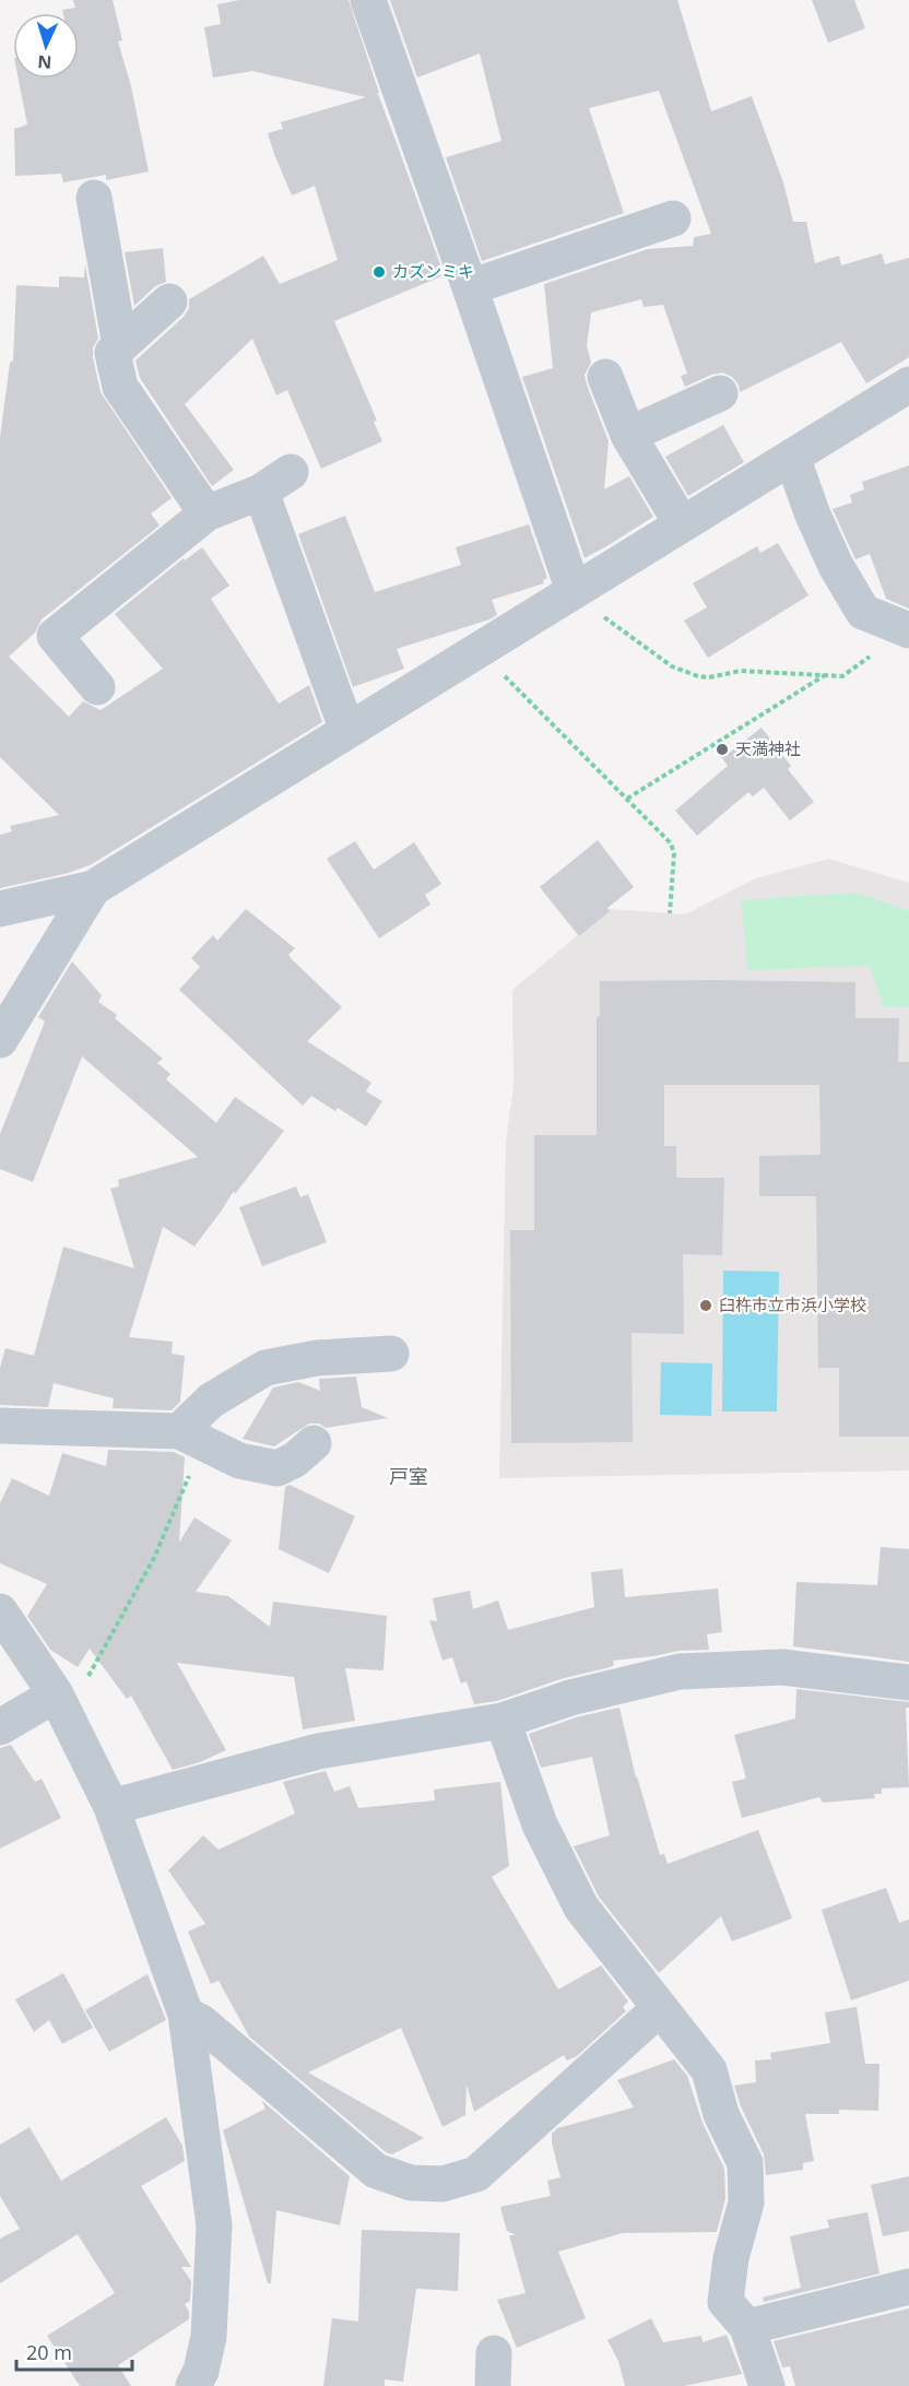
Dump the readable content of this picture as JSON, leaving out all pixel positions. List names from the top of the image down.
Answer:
{
  "districts": ["戸室"],
  "places": ["カズンミキ", "天満神社", "臼杵市立市浜小学校"],
  "scale_bar": "20 m",
  "north": "bottom"
}
